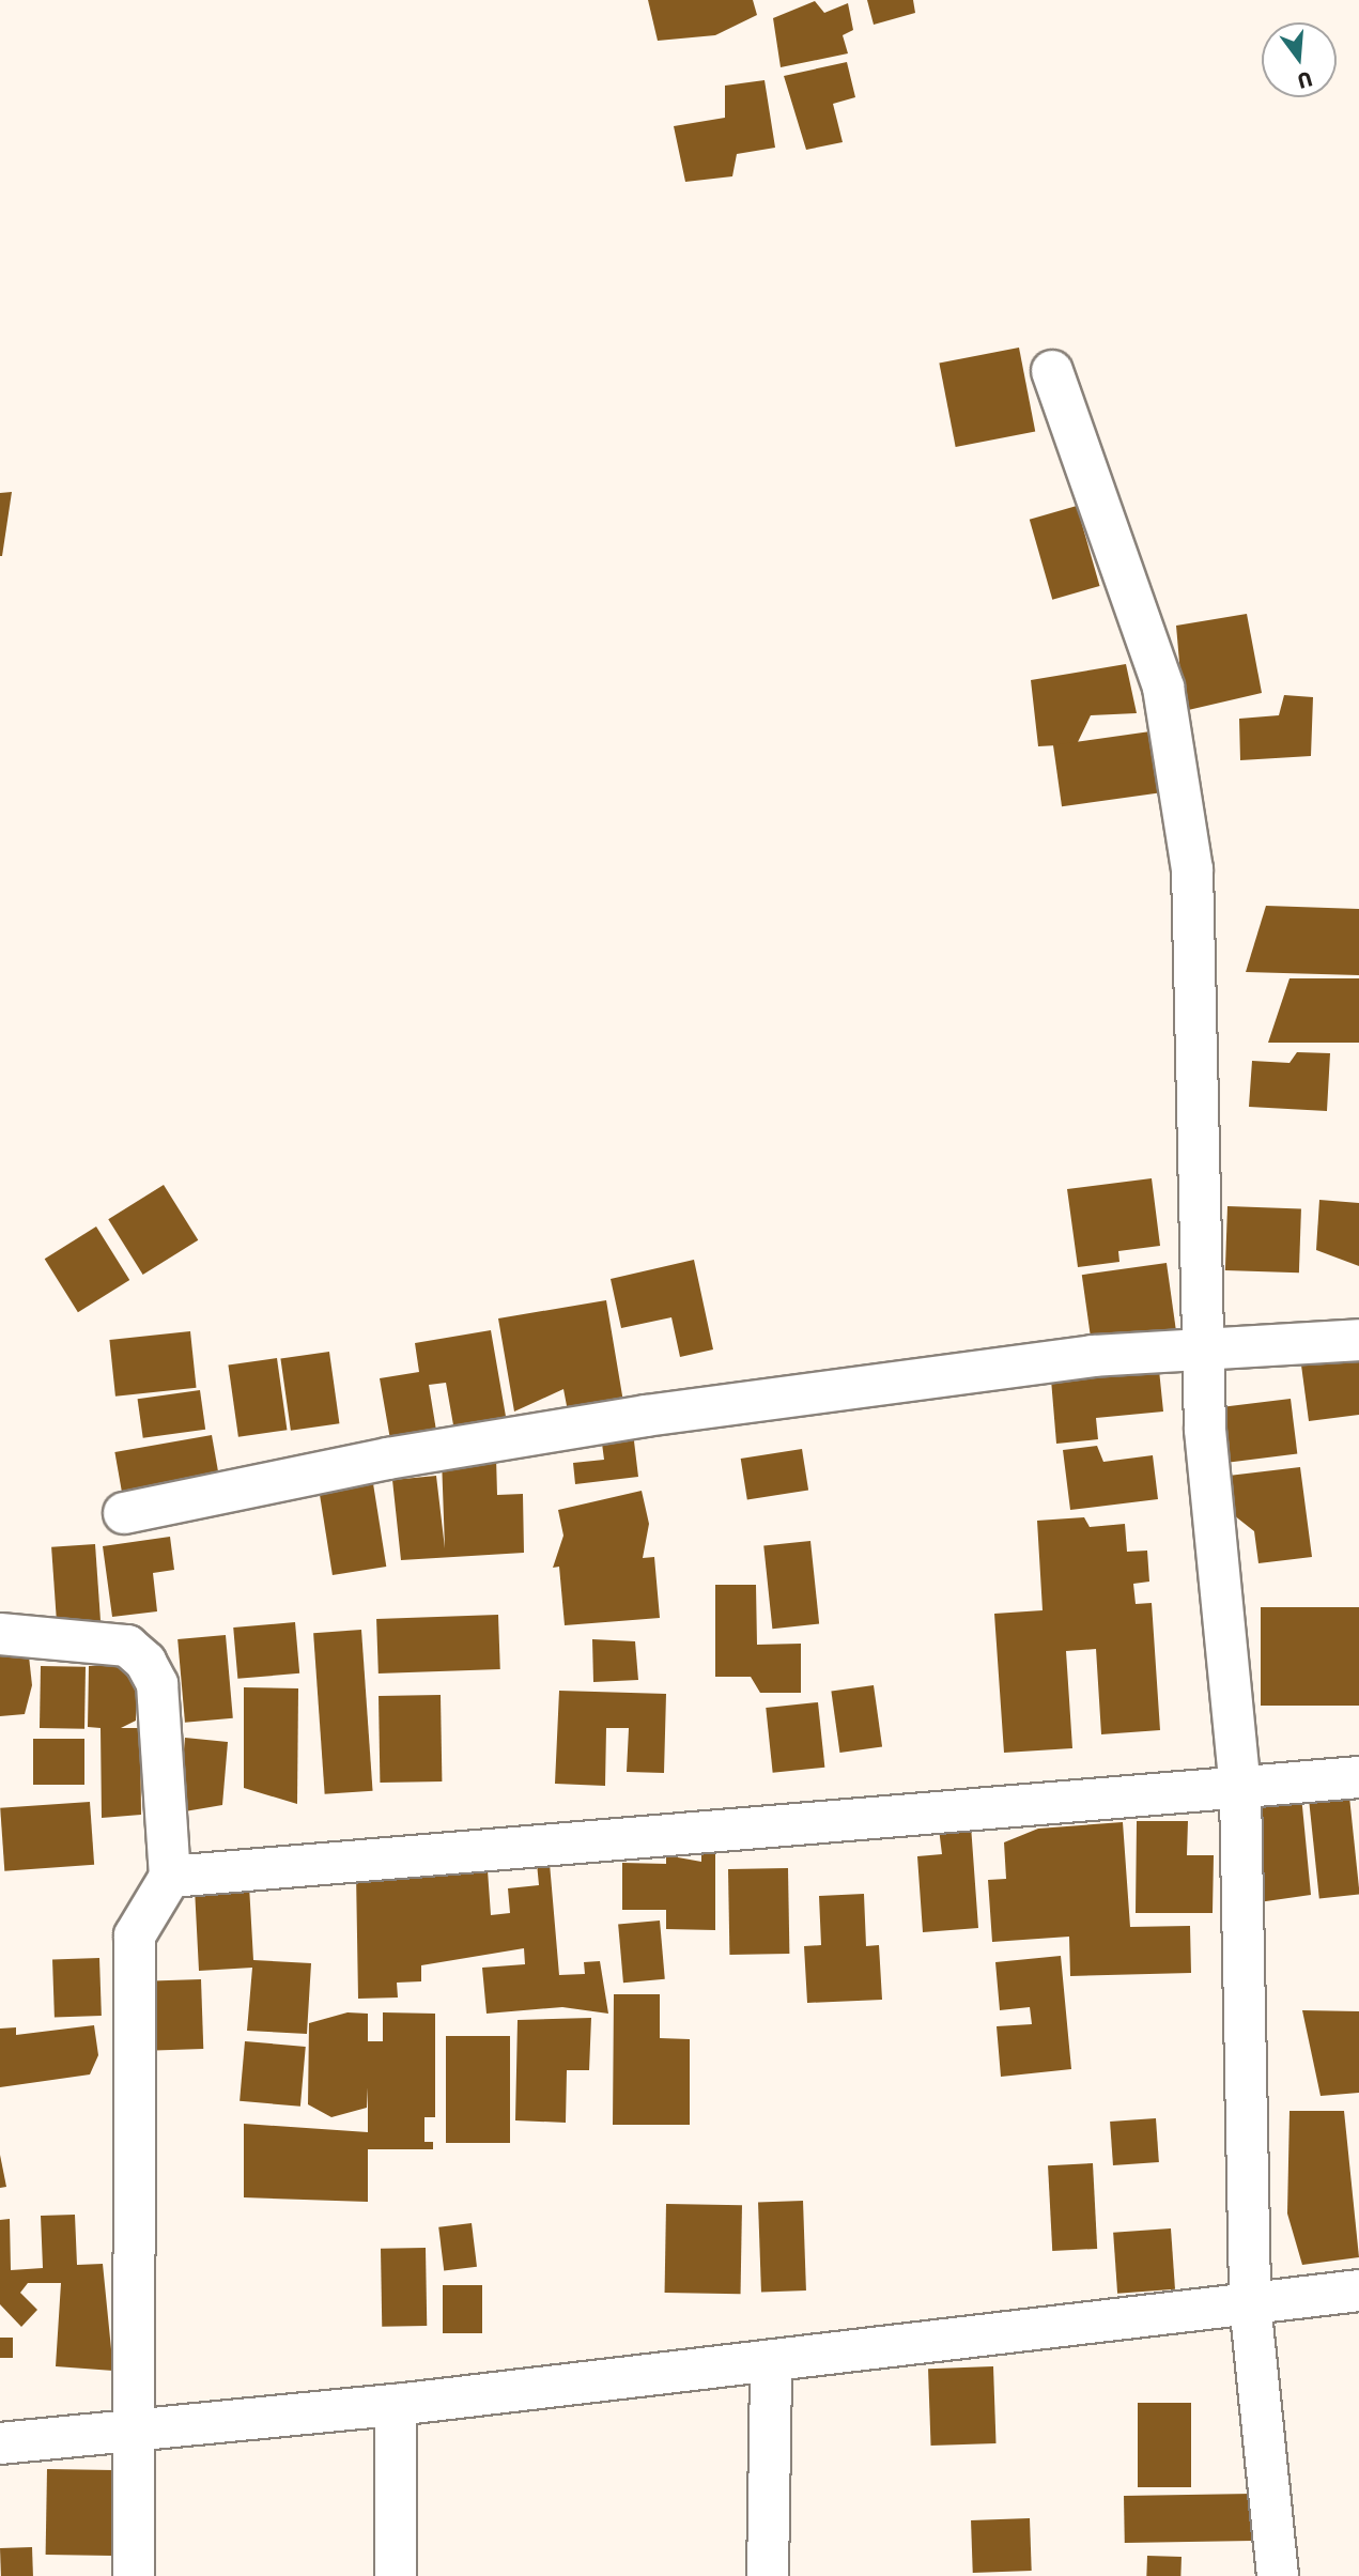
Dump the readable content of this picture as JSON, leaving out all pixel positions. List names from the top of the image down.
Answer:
{
  "north": "bottom"
}
